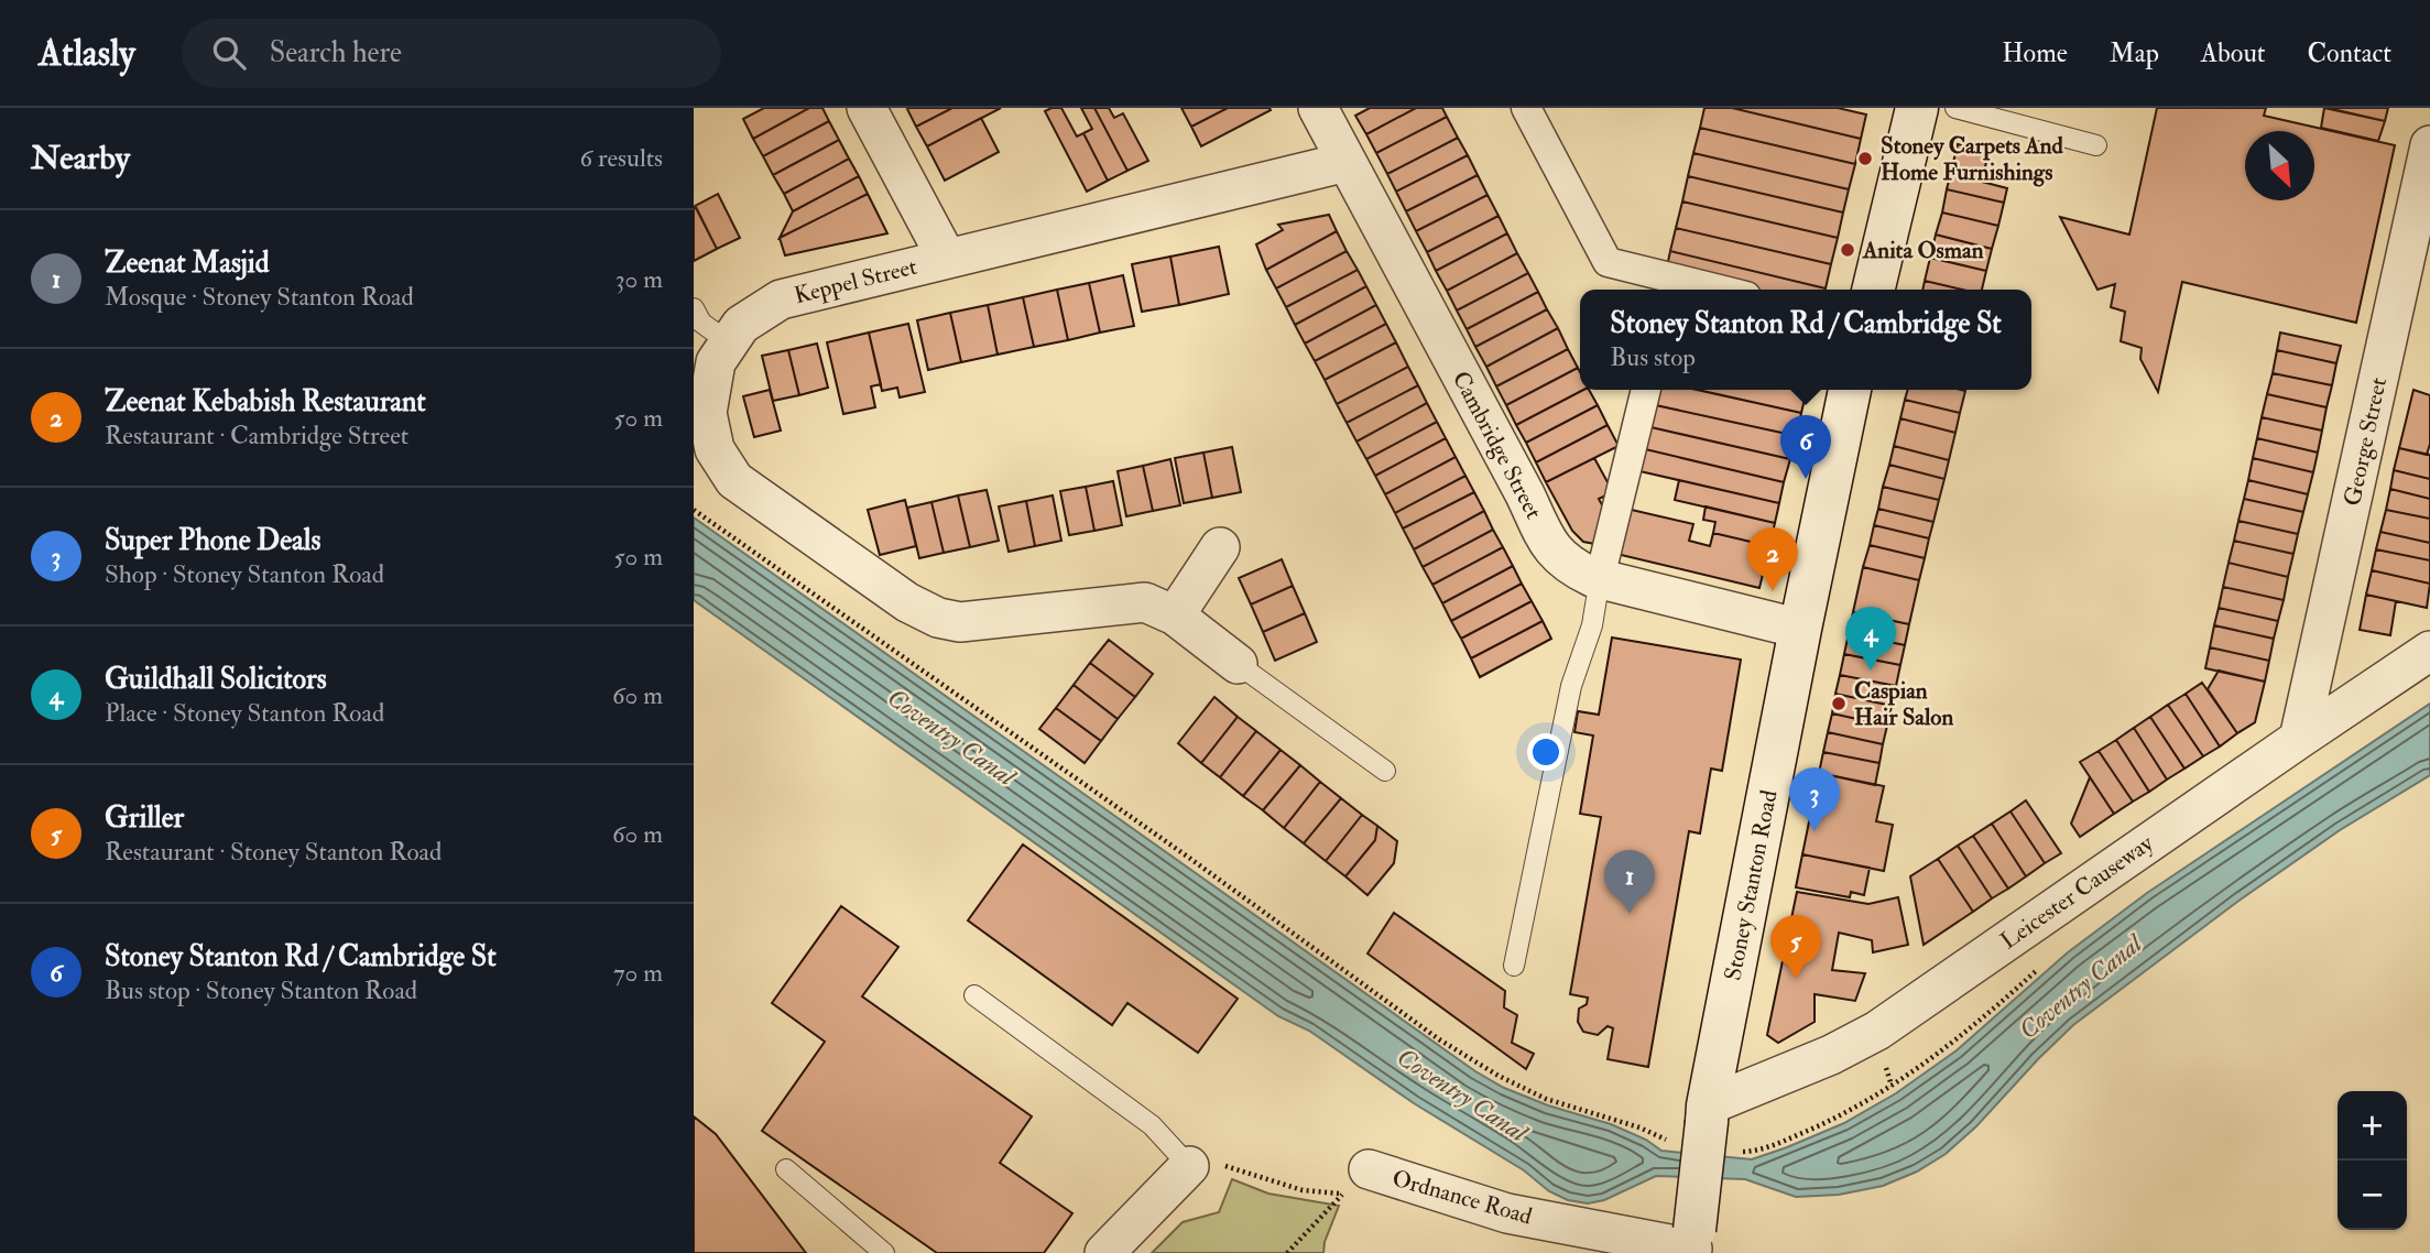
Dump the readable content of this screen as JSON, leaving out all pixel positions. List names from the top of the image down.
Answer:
{
  "streets": {
    "main road": ["Stoney Stanton Road"],
    "street": [
      "Keppel Street",
      "George Street",
      "Cambridge Street",
      "Leicester Causeway",
      "Ordnance Road"
    ]
  },
  "crossings": [
    ["Keppel Street", "Cambridge Street"],
    ["George Street", "Leicester Causeway"],
    ["Cambridge Street", "Stoney Stanton Road"],
    ["Stoney Stanton Road", "Leicester Causeway"],
    ["Stoney Stanton Road", "Ordnance Road"]
  ],
  "water": ["Coventry Canal"],
  "places": ["Stoney Carpets And Home Furnishings", "Anita Osman", "Caspian Hair Salon"],
  "north": "bottom right",
  "page": {
    "header": "Atlasly",
    "search": "Search here",
    "nav": [
      "Home",
      "Map",
      "About",
      "Contact"
    ],
    "heading": ["Nearby", "6 results"],
    "list": [
      {
        "mark": "1",
        "name": "Zeenat Masjid",
        "note": "Mosque · Stoney Stanton Road",
        "value": "30 m"
      },
      {
        "mark": "2",
        "name": "Zeenat Kebabish Restaurant",
        "note": "Restaurant · Cambridge Street",
        "value": "50 m"
      },
      {
        "mark": "3",
        "name": "Super Phone Deals",
        "note": "Shop · Stoney Stanton Road",
        "value": "50 m"
      },
      {
        "mark": "4",
        "name": "Guildhall Solicitors",
        "note": "Place · Stoney Stanton Road",
        "value": "60 m"
      },
      {
        "mark": "5",
        "name": "Griller",
        "note": "Restaurant · Stoney Stanton Road",
        "value": "60 m"
      },
      {
        "mark": "6",
        "name": "Stoney Stanton Rd / Cambridge St",
        "note": "Bus stop · Stoney Stanton Road",
        "value": "70 m"
      }
    ],
    "popup": ["Stoney Stanton Rd / Cambridge St", "Bus stop"],
    "pins": [
      "6",
      "2",
      "4",
      "3",
      "1",
      "5"
    ],
    "map_buttons": ["+", "−"]
  }
}
